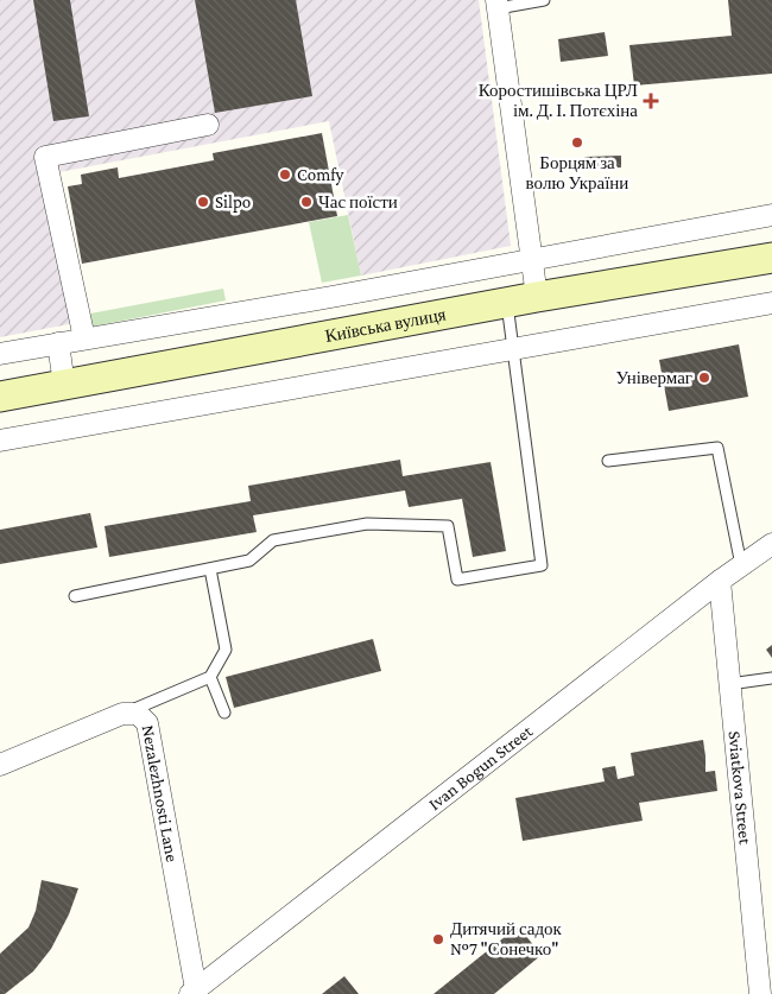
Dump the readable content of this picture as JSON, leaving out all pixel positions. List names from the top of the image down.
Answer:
{
  "streets": {
    "main road": ["Київська вулиця"],
    "street": ["Ivan Bogun Street", "Sviatkova Street", "Nezalezhnosti Lane"]
  },
  "crossings": [
    ["Ivan Bogun Street", "Sviatkova Street"],
    ["Ivan Bogun Street", "Nezalezhnosti Lane"]
  ],
  "places": {
    "health": ["Коростишівська ЦРЛ ім. Д. І. Потєхіна"],
    "other": [
      "Борцям за волю України",
      "Comfy",
      "Silpo",
      "Час поїсти",
      "Універмаг",
      "Дитячий садок №7 \"Сонечко\""
    ]
  }
}
